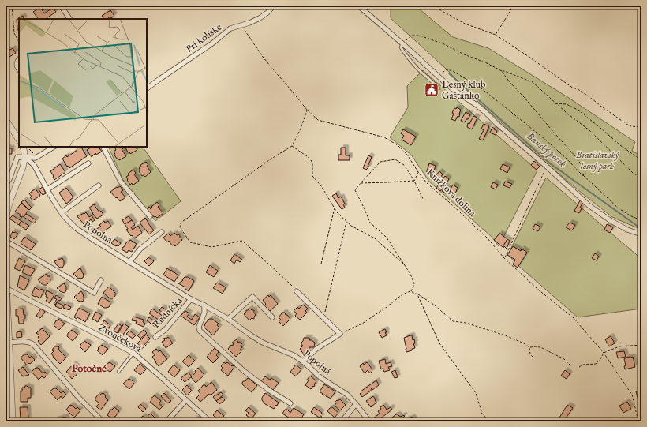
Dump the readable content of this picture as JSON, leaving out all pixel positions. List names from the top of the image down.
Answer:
{
  "streets": {
    "street": [
      "Pri kolíske",
      "Popolná",
      "Rudnícka",
      "Zvončeková"
    ],
    "path": ["Knižkova dolina"]
  },
  "crossings": [
    ["Pri kolíske", "Knižkova dolina"],
    ["Popolná", "Rudnícka"]
  ],
  "districts": ["Potočné"],
  "water": ["Banský potok"],
  "parks": ["Bratislavský lesný park"],
  "places": {
    "public building": ["Lesný klub Gaštanko"]
  }
}
